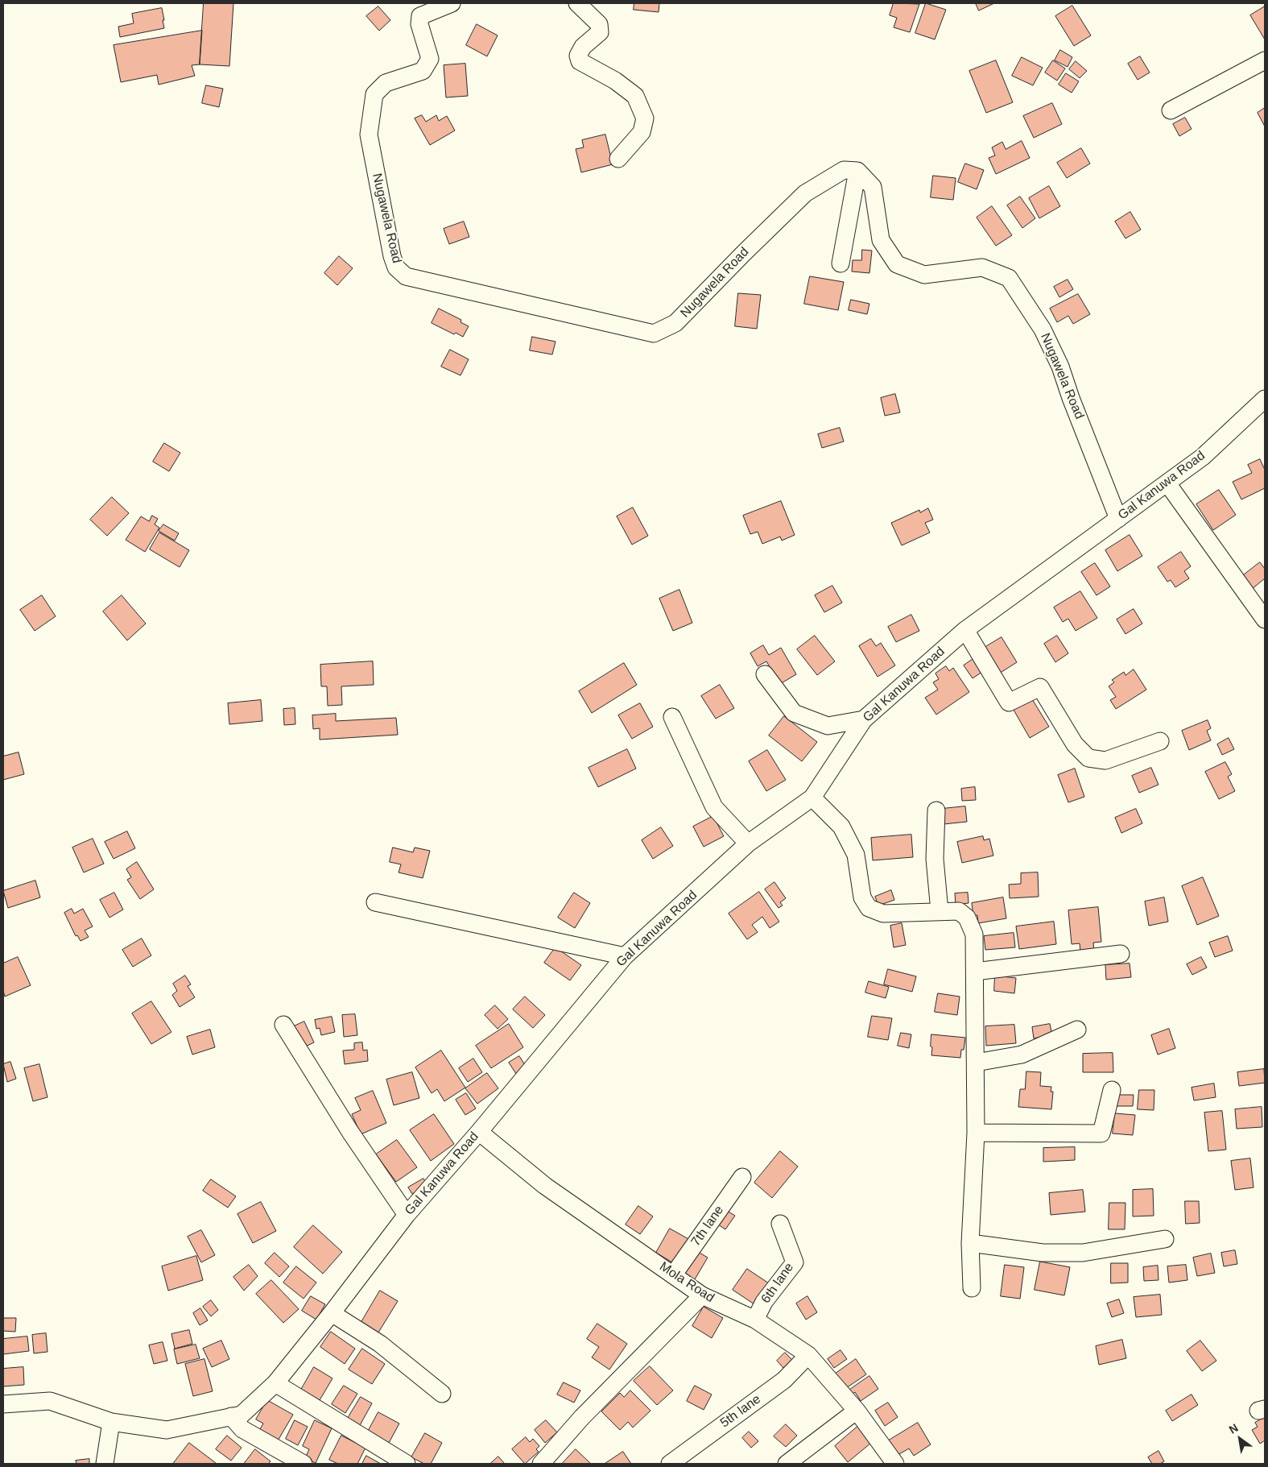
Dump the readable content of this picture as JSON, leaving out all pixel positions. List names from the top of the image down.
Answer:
{
  "streets": {
    "street": [
      "Nugawela Road",
      "Gal Kanuwa Road",
      "7th lane",
      "Mola Road",
      "6th lane",
      "5th lane"
    ]
  },
  "crossings": [
    ["Nugawela Road", "Gal Kanuwa Road"],
    ["Gal Kanuwa Road", "Mola Road"],
    ["7th lane", "Mola Road"],
    ["Mola Road", "6th lane"],
    ["Mola Road", "5th lane"]
  ],
  "north": "top left"
}
